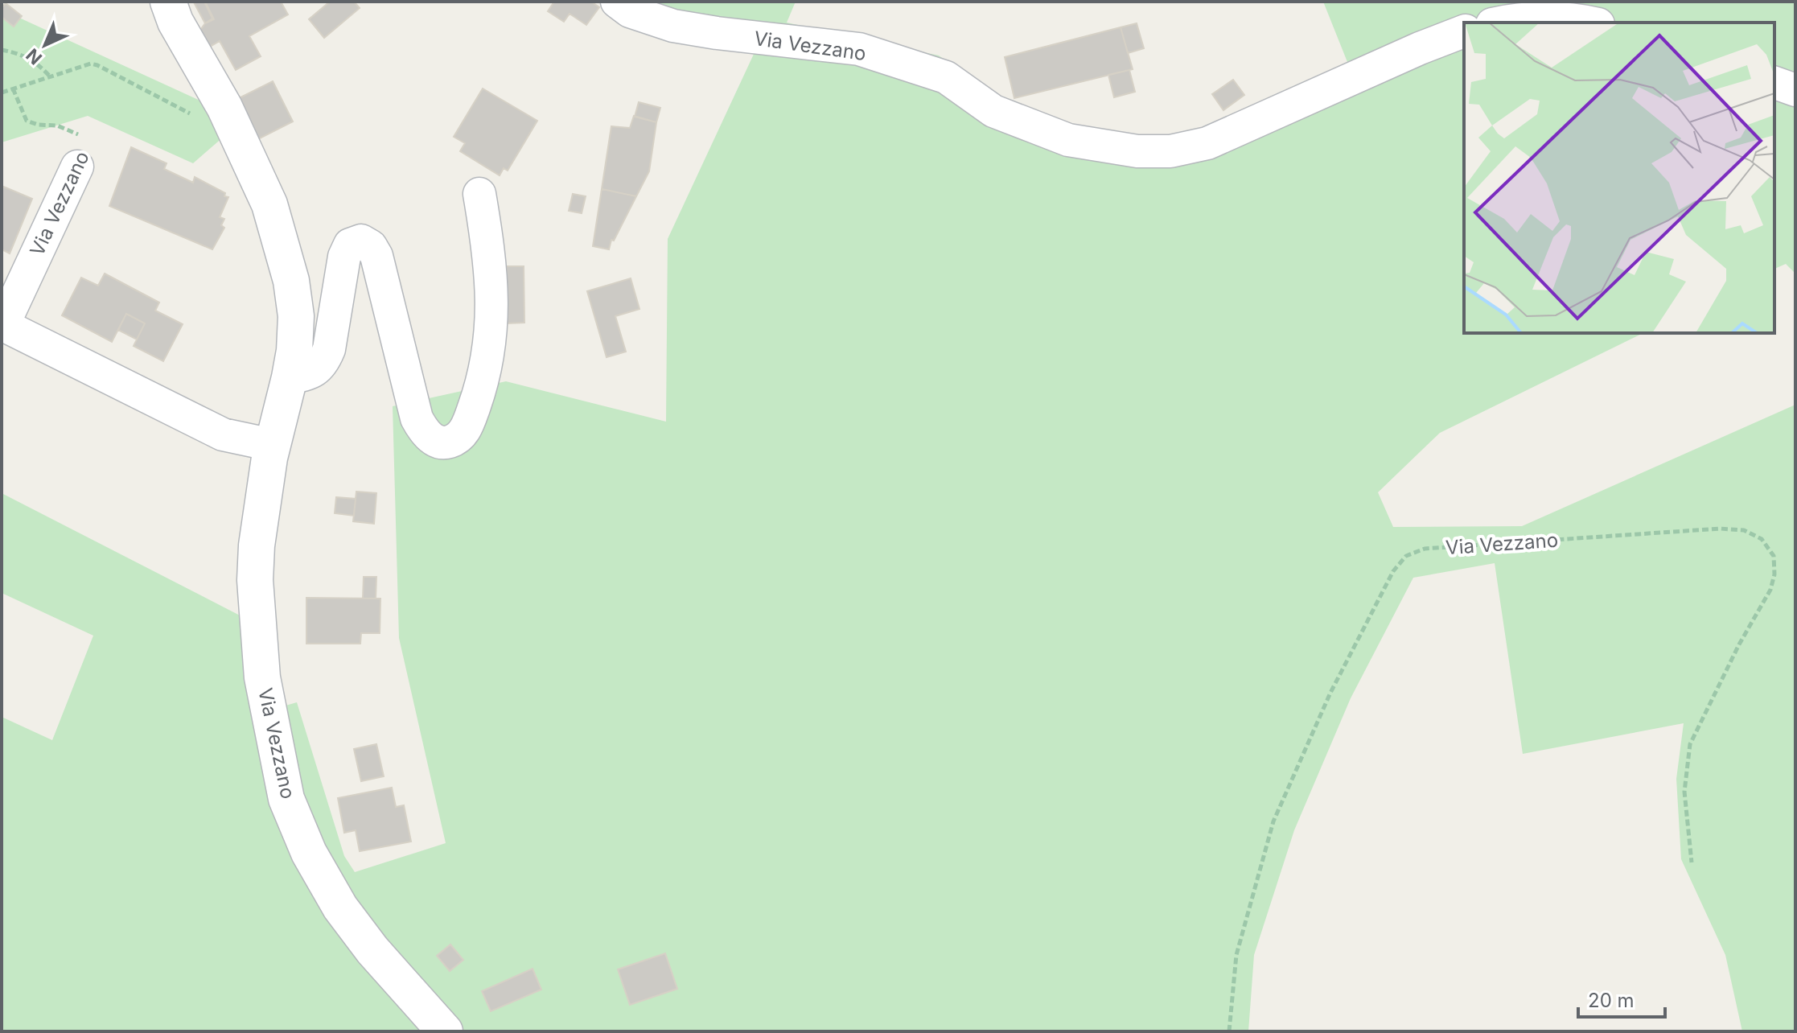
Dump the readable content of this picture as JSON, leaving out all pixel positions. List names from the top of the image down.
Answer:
{
  "streets": {
    "street": ["Via Vezzano"]
  },
  "scale_bar": "20 m",
  "north": "bottom left"
}
